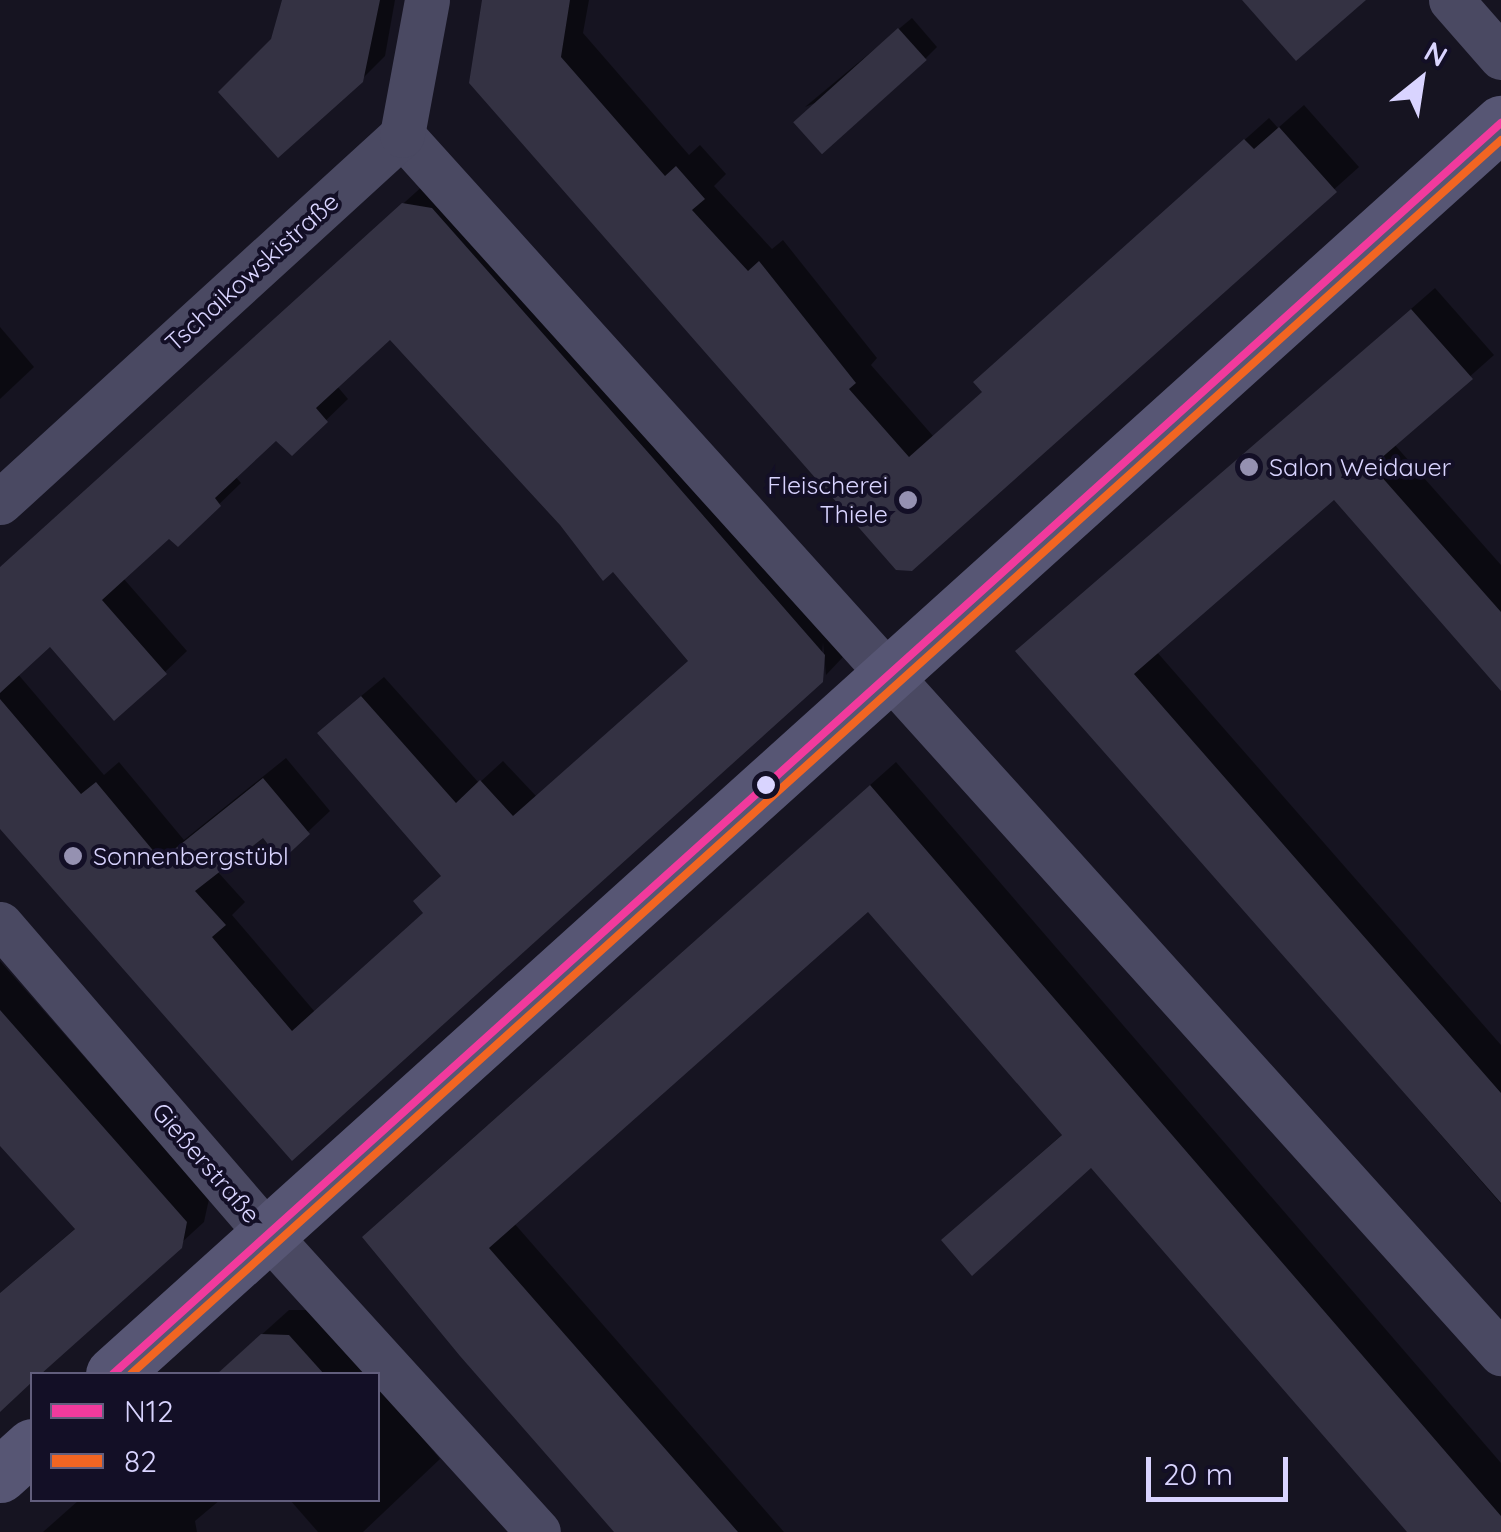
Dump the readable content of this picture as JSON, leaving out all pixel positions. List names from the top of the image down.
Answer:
{
  "streets": {
    "street": ["Tschaikowskistraße", "Gießerstraße"]
  },
  "places": ["Salon Weidauer", "Fleischerei Thiele", "Sonnenbergstübl"],
  "lines": ["transit line N12", "transit line 82"],
  "legend": ["N12", "82"],
  "scale_bar": "20 m",
  "north": "top right"
}
